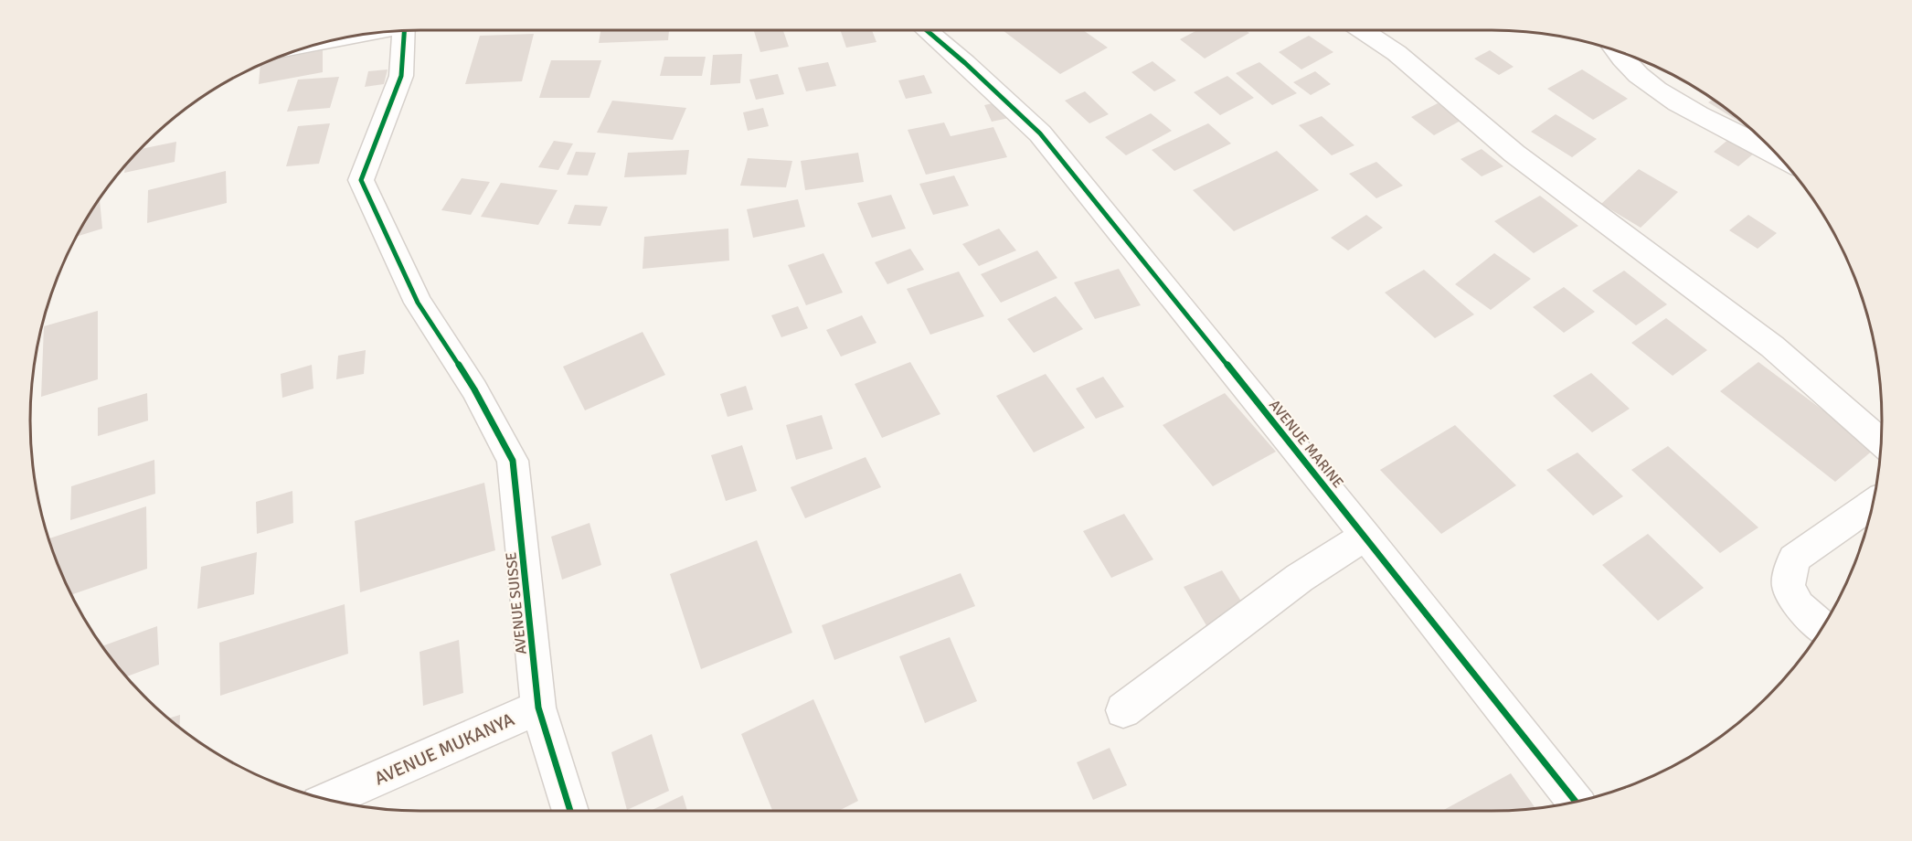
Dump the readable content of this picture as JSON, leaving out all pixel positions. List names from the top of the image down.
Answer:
{
  "streets": {
    "street": ["AVENUE MARINE", "AVENUE SUISSE", "AVENUE MUKANYA"]
  },
  "crossings": [
    ["AVENUE SUISSE", "AVENUE MUKANYA"]
  ]
}
